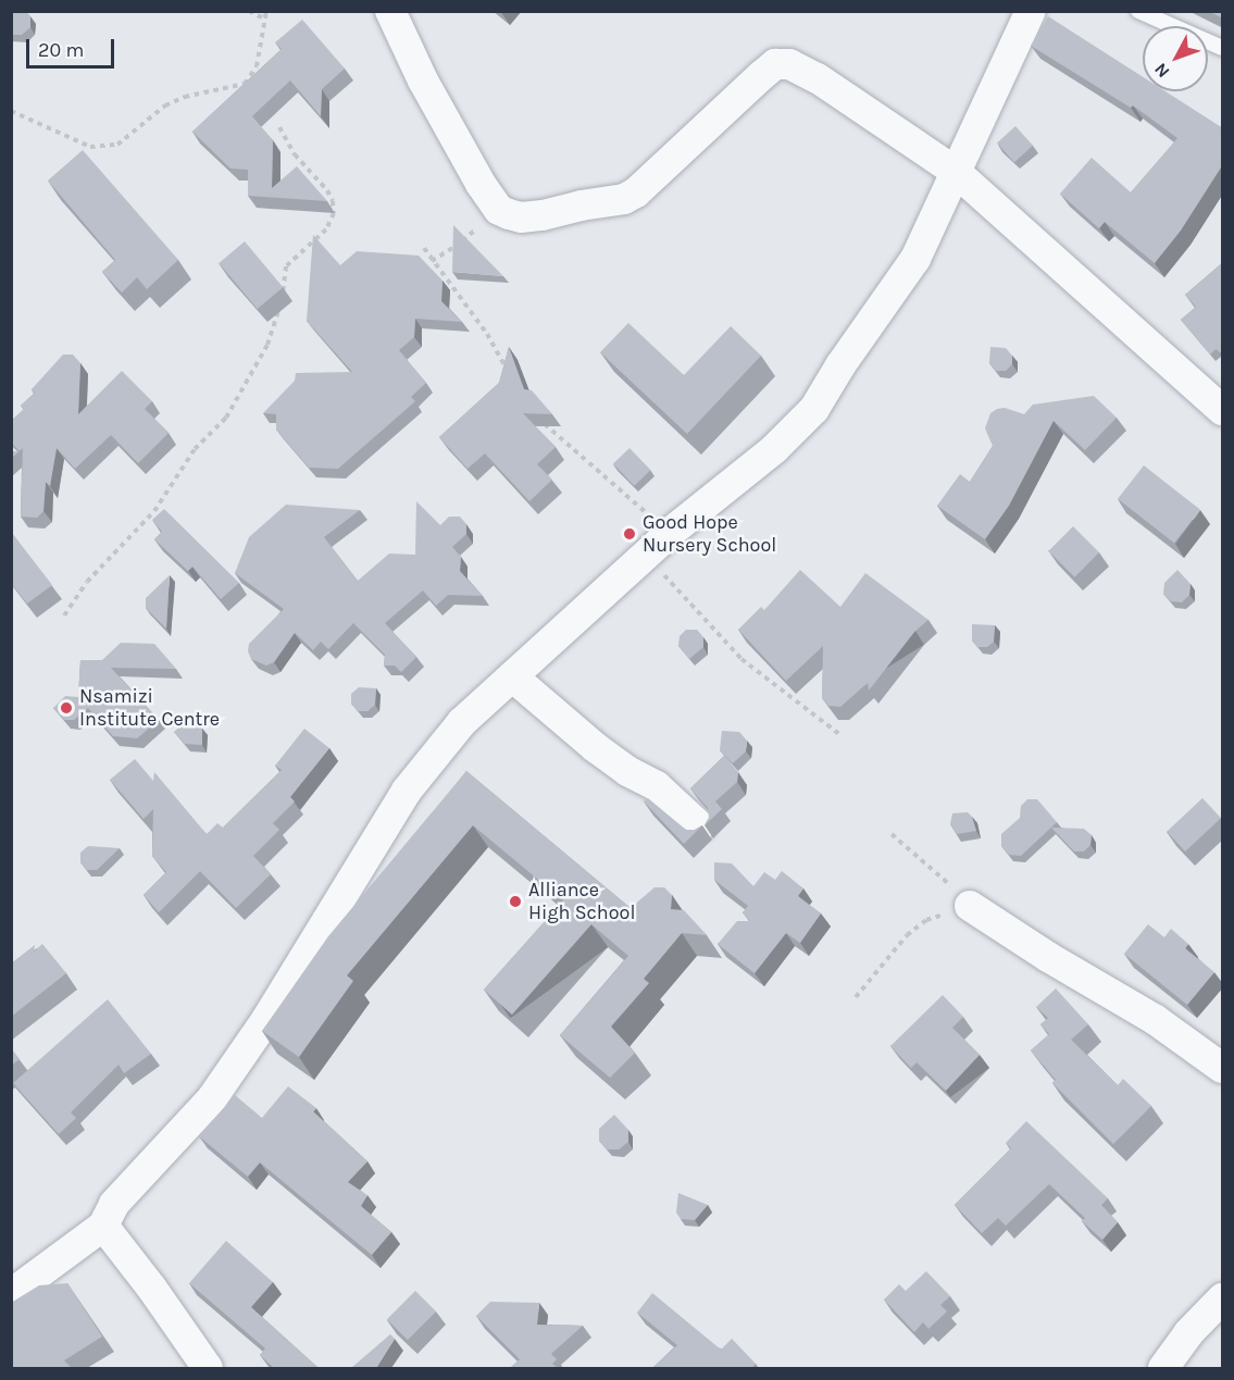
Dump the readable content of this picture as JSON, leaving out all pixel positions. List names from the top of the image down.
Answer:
{
  "places": ["Good Hope Nursery School", "Nsamizi Institute Centre", "Alliance High School"],
  "scale_bar": "20 m",
  "north": "bottom left"
}
